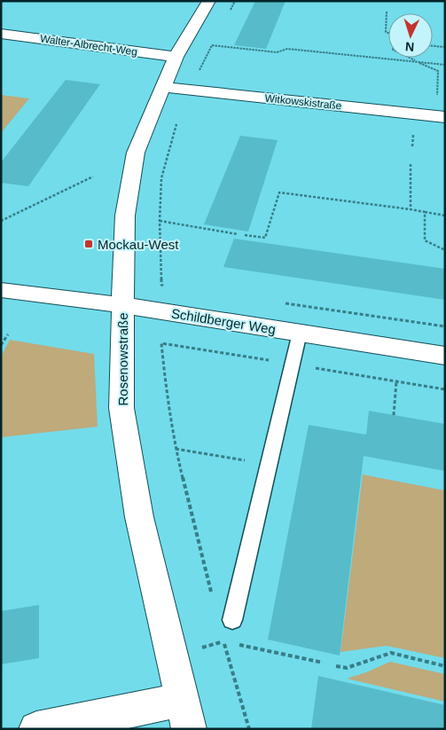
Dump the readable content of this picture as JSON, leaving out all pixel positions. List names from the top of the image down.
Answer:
{
  "streets": {
    "street": [
      "Walter-Albrecht-Weg",
      "Witkowskistraße",
      "Schildberger Weg",
      "Rosenowstraße"
    ]
  },
  "crossings": [
    ["Walter-Albrecht-Weg", "Rosenowstraße"],
    ["Witkowskistraße", "Rosenowstraße"],
    ["Schildberger Weg", "Rosenowstraße"]
  ],
  "places": {
    "transit": ["Mockau-West"]
  },
  "north": "bottom"
}
